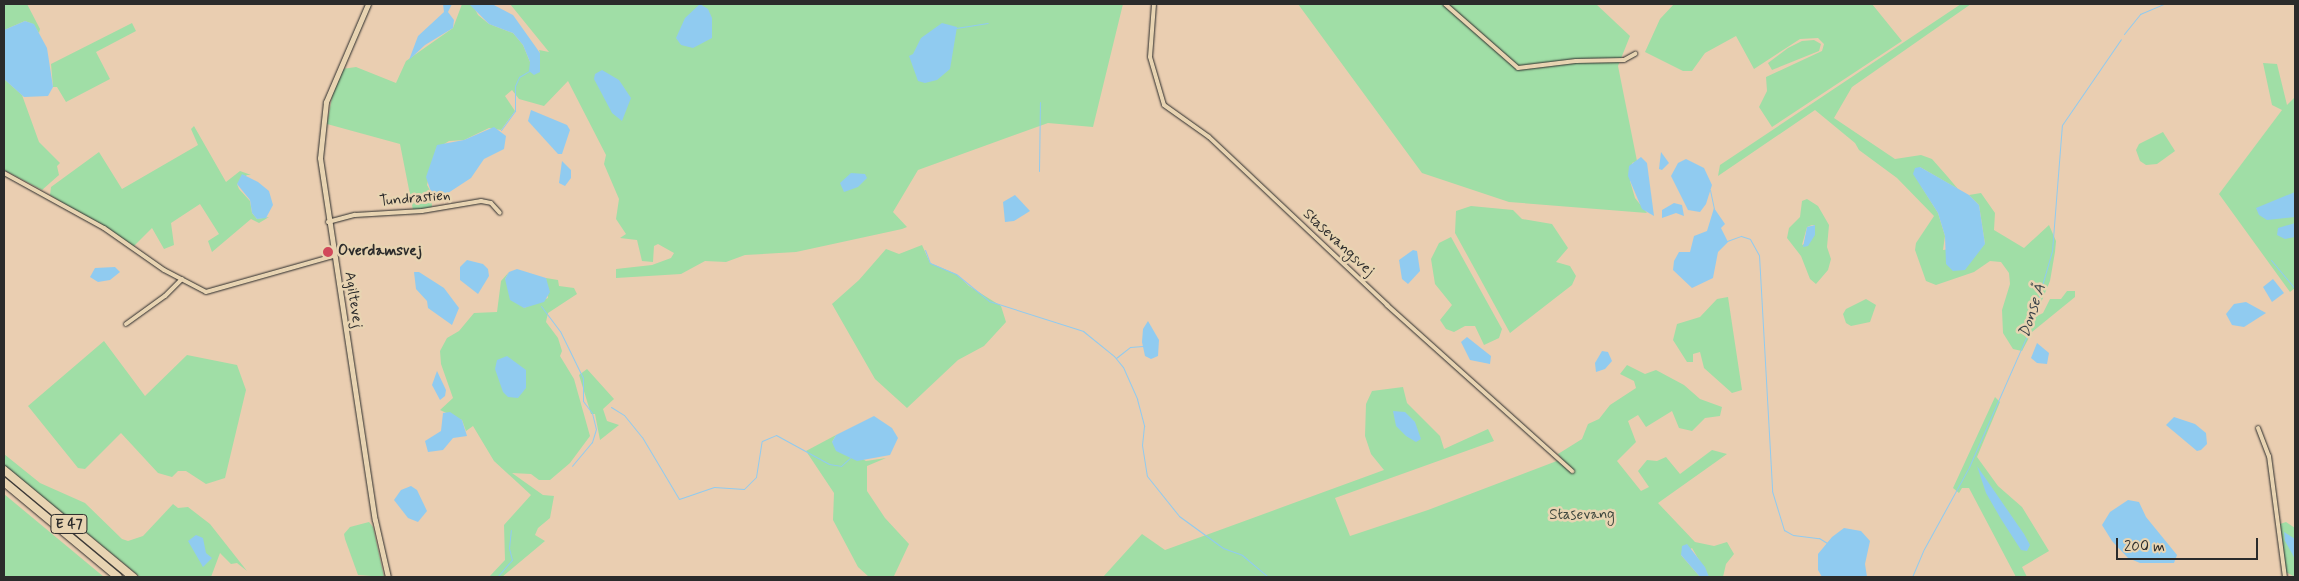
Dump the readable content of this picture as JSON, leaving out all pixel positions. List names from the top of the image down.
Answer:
{
  "streets": {
    "highway": ["E 47"],
    "street": ["Tundrastien", "Stasevangsvej", "Agiltevej"]
  },
  "crossings": [
    ["Tundrastien", "Agiltevej"]
  ],
  "water": ["Donse Å"],
  "parks": ["Stasevang"],
  "places": ["Overdamsvej"],
  "scale_bar": "200 m"
}
